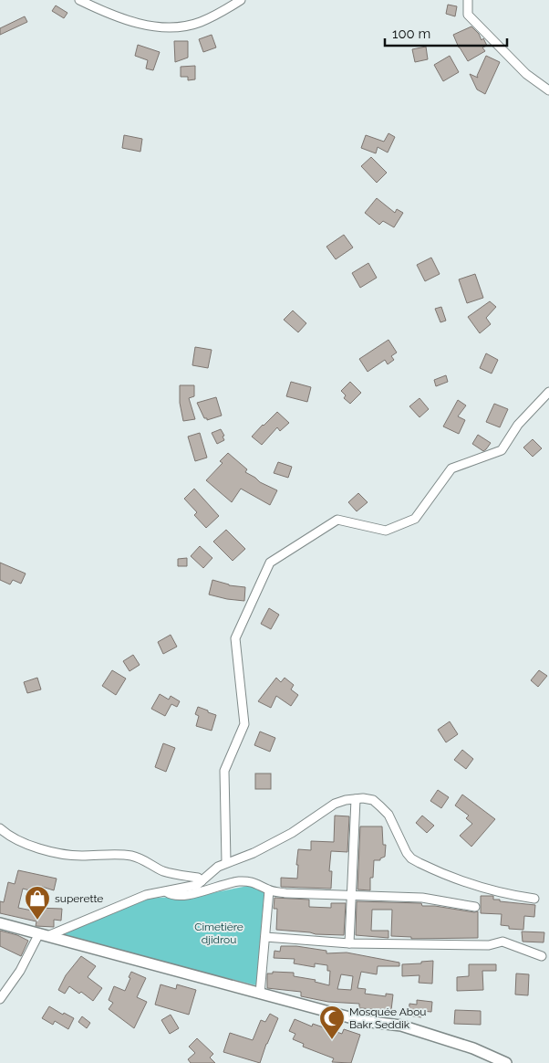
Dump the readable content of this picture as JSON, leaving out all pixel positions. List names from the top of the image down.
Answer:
{
  "parks": ["Cimetière djidrou"],
  "places": {
    "shop": ["superette"],
    "mosque": ["Mosquée Abou Bakr Seddik"]
  },
  "scale_bar": "100 m"
}
